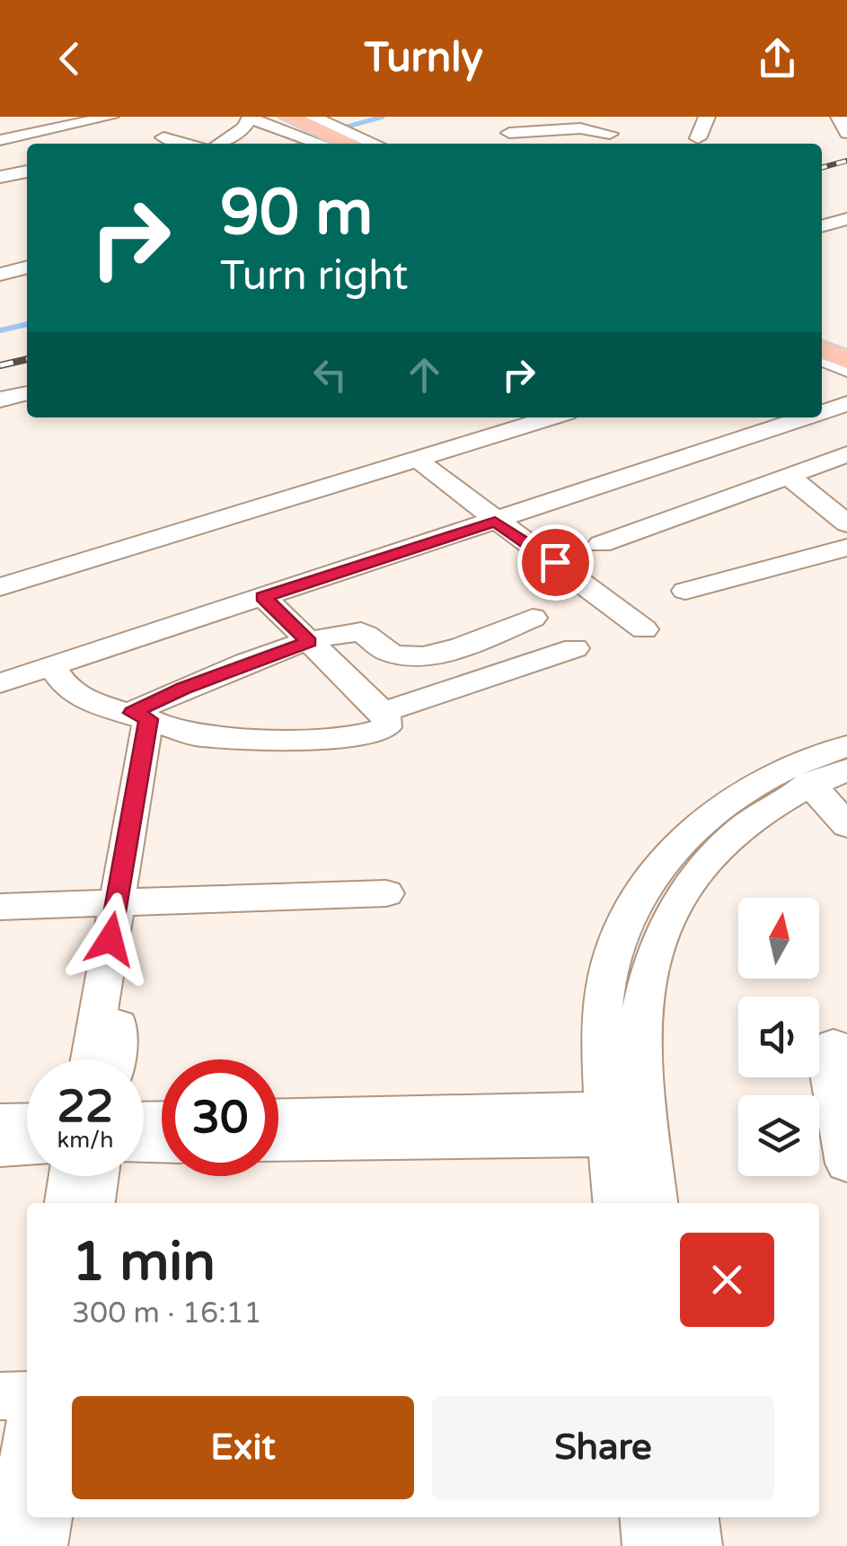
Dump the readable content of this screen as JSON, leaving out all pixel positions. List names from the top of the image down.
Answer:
{
  "north": "top",
  "page": {
    "header": "Turnly",
    "turn": ["90 m", "Turn right"],
    "speed": "22 km/h",
    "limit": "30",
    "heading": ["1 min", "300 m · 16:11"],
    "buttons": ["Exit", "Share"]
  }
}
